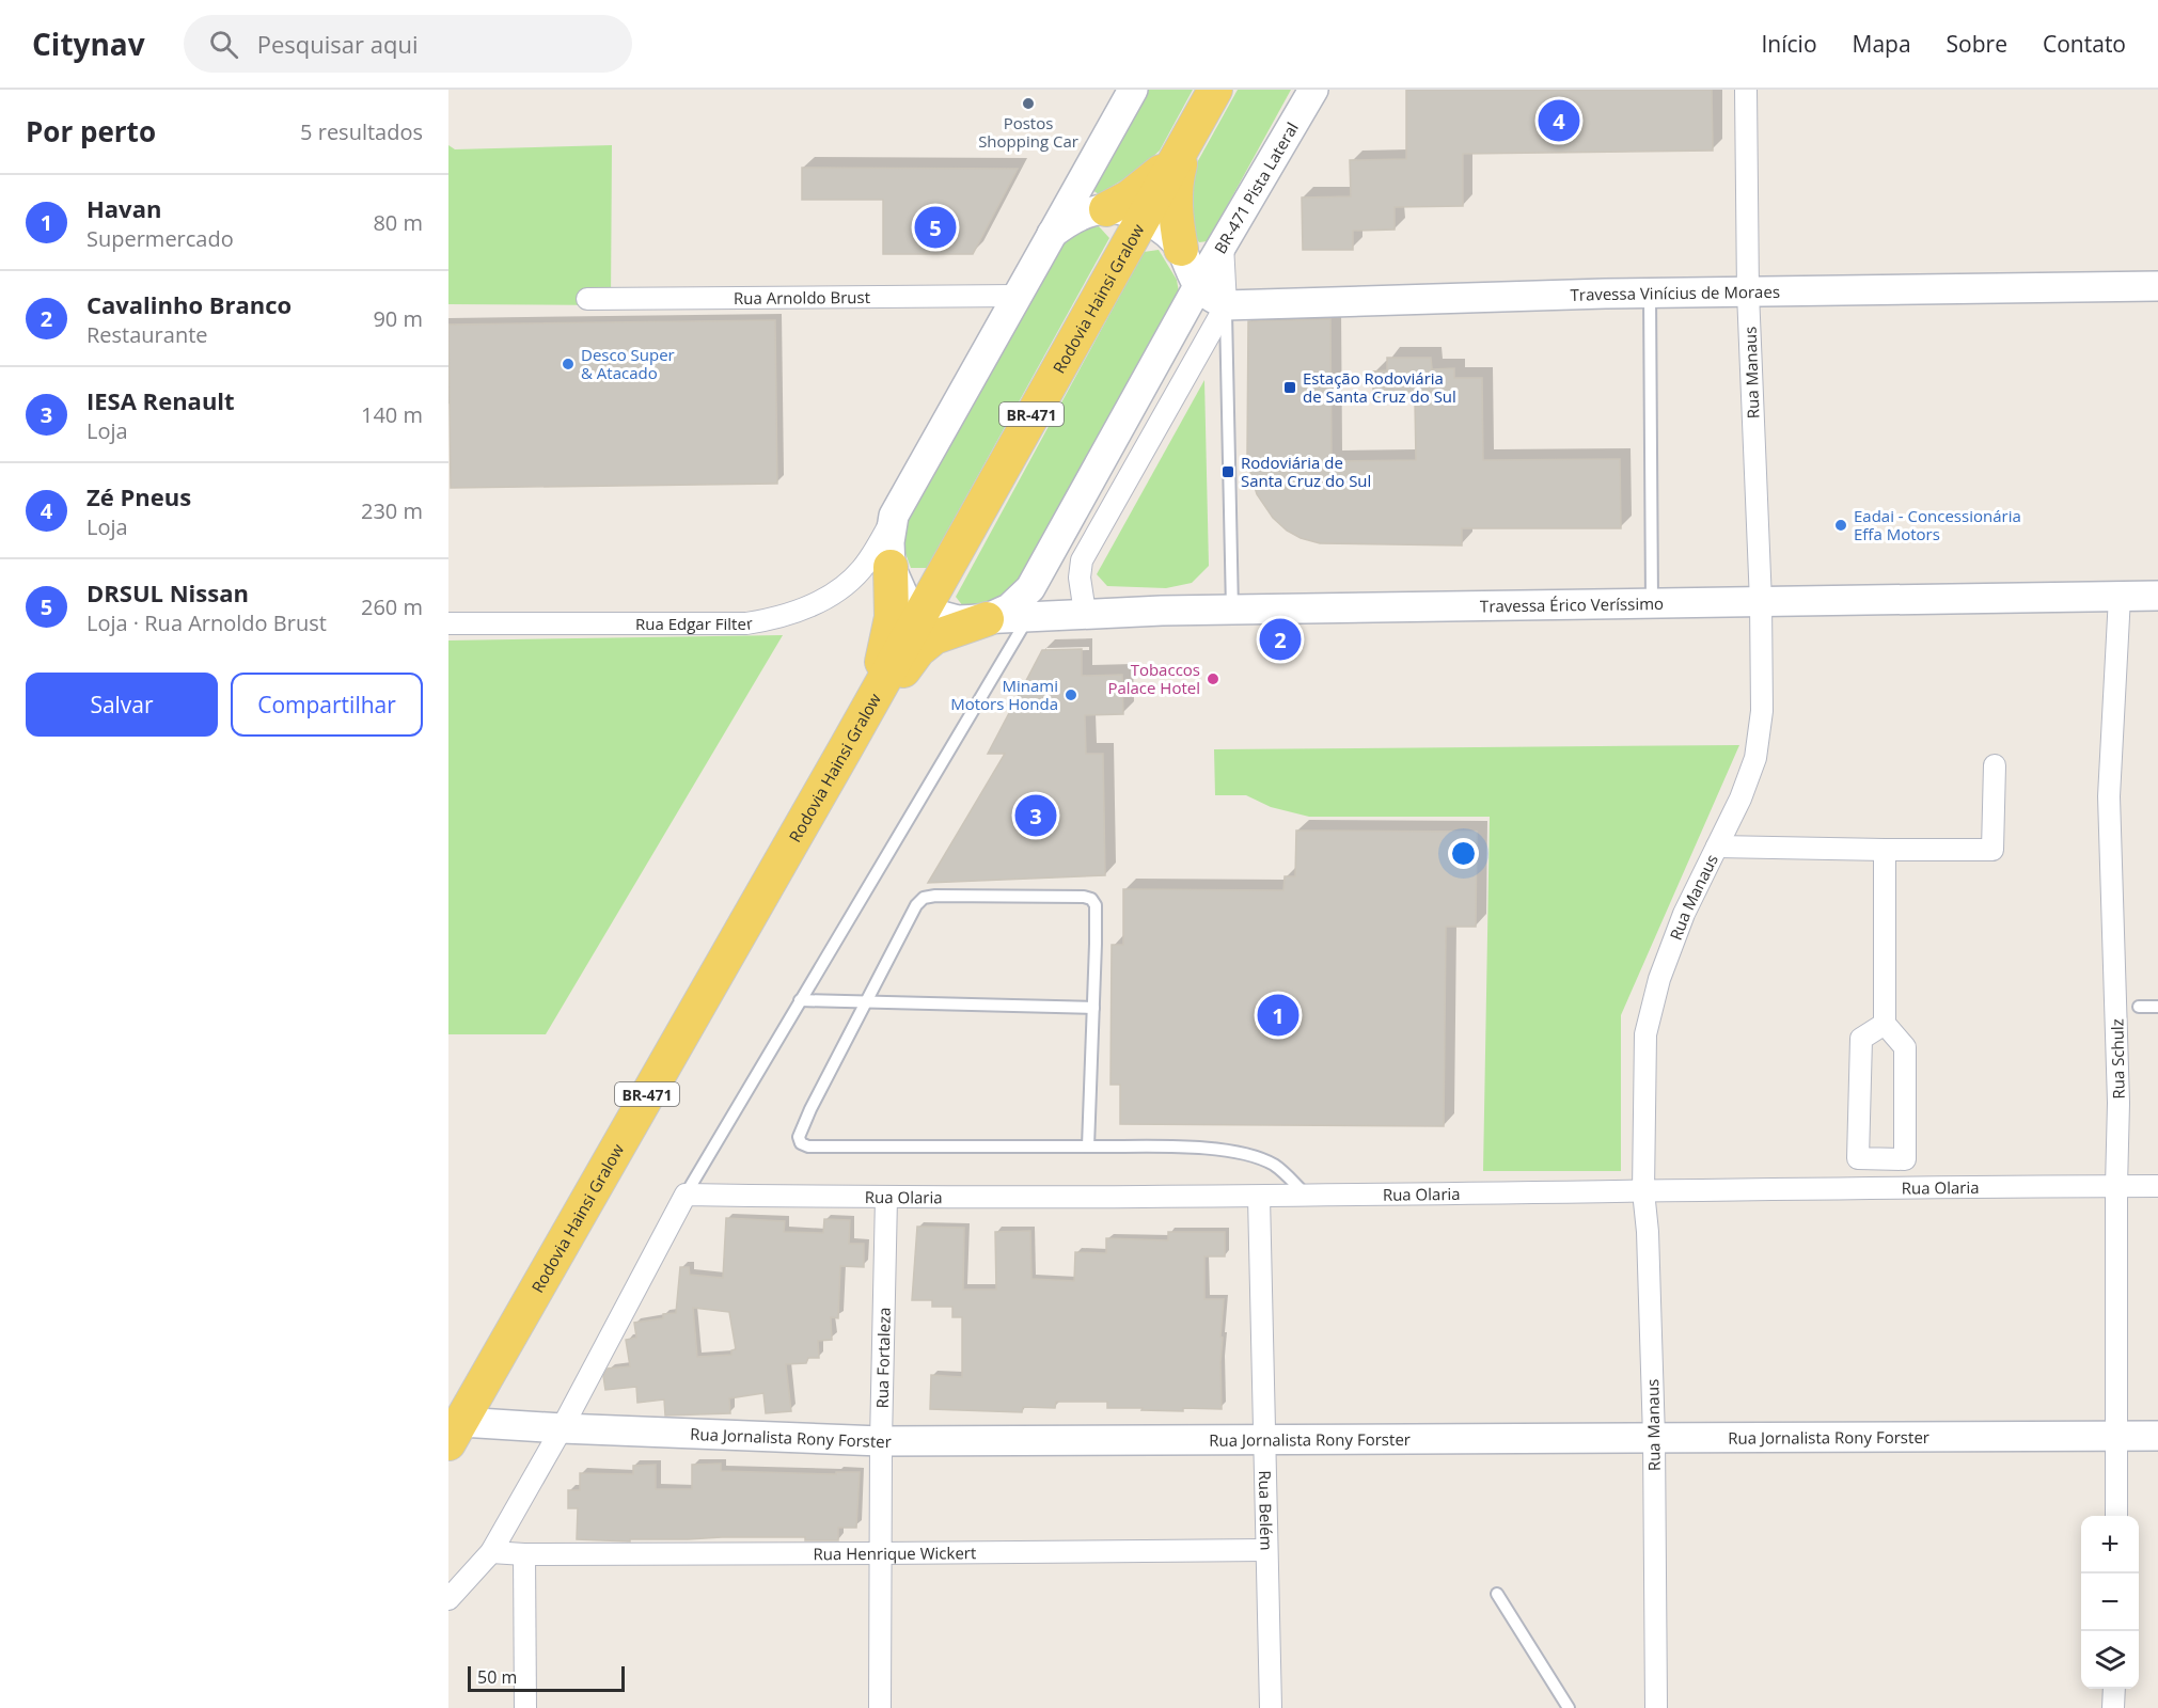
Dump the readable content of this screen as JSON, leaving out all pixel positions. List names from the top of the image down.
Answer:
{
  "streets": {
    "main road": ["Rodovia Hainsi Gralow", "BR-471"],
    "street": [
      "BR-471 Pista Lateral",
      "Travessa Vinícius de Moraes",
      "Rua Arnoldo Brust",
      "Rua Manaus",
      "Travessa Érico Veríssimo",
      "Rua Edgar Filter",
      "Rua Schulz",
      "Rua Olaria",
      "Rua Fortaleza",
      "Rua Jornalista Rony Forster",
      "Rua Belém",
      "Rua Henrique Wickert"
    ]
  },
  "crossings": [
    ["BR-471 Pista Lateral", "Travessa Érico Veríssimo"],
    ["Travessa Vinícius de Moraes", "Rua Manaus"],
    ["Rodovia Hainsi Gralow", "Travessa Érico Veríssimo"],
    ["Rodovia Hainsi Gralow", "Rua Jornalista Rony Forster"],
    ["Rua Manaus", "Travessa Érico Veríssimo"],
    ["Rua Manaus", "Rua Olaria"],
    ["Rua Manaus", "Rua Jornalista Rony Forster"],
    ["Travessa Érico Veríssimo", "Rua Schulz"],
    ["Rua Schulz", "Rua Olaria"],
    ["Rua Schulz", "Rua Jornalista Rony Forster"],
    ["Rua Olaria", "Rua Fortaleza"],
    ["Rua Olaria", "Rua Belém"],
    ["Rua Fortaleza", "Rua Jornalista Rony Forster"],
    ["Rua Fortaleza", "Rua Henrique Wickert"],
    ["Rua Jornalista Rony Forster", "Rua Belém"],
    ["Rua Belém", "Rua Henrique Wickert"]
  ],
  "places": {
    "other": [
      "Postos Shopping Car",
      "Desco Super & Atacado",
      "Eadai - Concessionária Effa Motors",
      "Tobaccos Palace Hotel",
      "Minami Motors Honda"
    ],
    "transit": ["Estação Rodoviária de Santa Cruz do Sul", "Rodoviária de Santa Cruz do Sul"]
  },
  "scale_bar": "50 m",
  "page": {
    "header": "Citynav",
    "search": "Pesquisar aqui",
    "nav": [
      "Início",
      "Mapa",
      "Sobre",
      "Contato"
    ],
    "heading": ["Por perto", "5 resultados"],
    "pins": [
      "4",
      "5",
      "2",
      "3",
      "1"
    ],
    "list": [
      {
        "mark": "1",
        "name": "Havan",
        "note": "Supermercado",
        "value": "80 m"
      },
      {
        "mark": "2",
        "name": "Cavalinho Branco",
        "note": "Restaurante",
        "value": "90 m"
      },
      {
        "mark": "3",
        "name": "IESA Renault",
        "note": "Loja",
        "value": "140 m"
      },
      {
        "mark": "4",
        "name": "Zé Pneus",
        "note": "Loja",
        "value": "230 m"
      },
      {
        "mark": "5",
        "name": "DRSUL Nissan",
        "note": "Loja · Rua Arnoldo Brust",
        "value": "260 m"
      }
    ],
    "buttons": ["Salvar", "Compartilhar"],
    "map_buttons": ["+", "−"],
    "scale": "50 m"
  }
}
